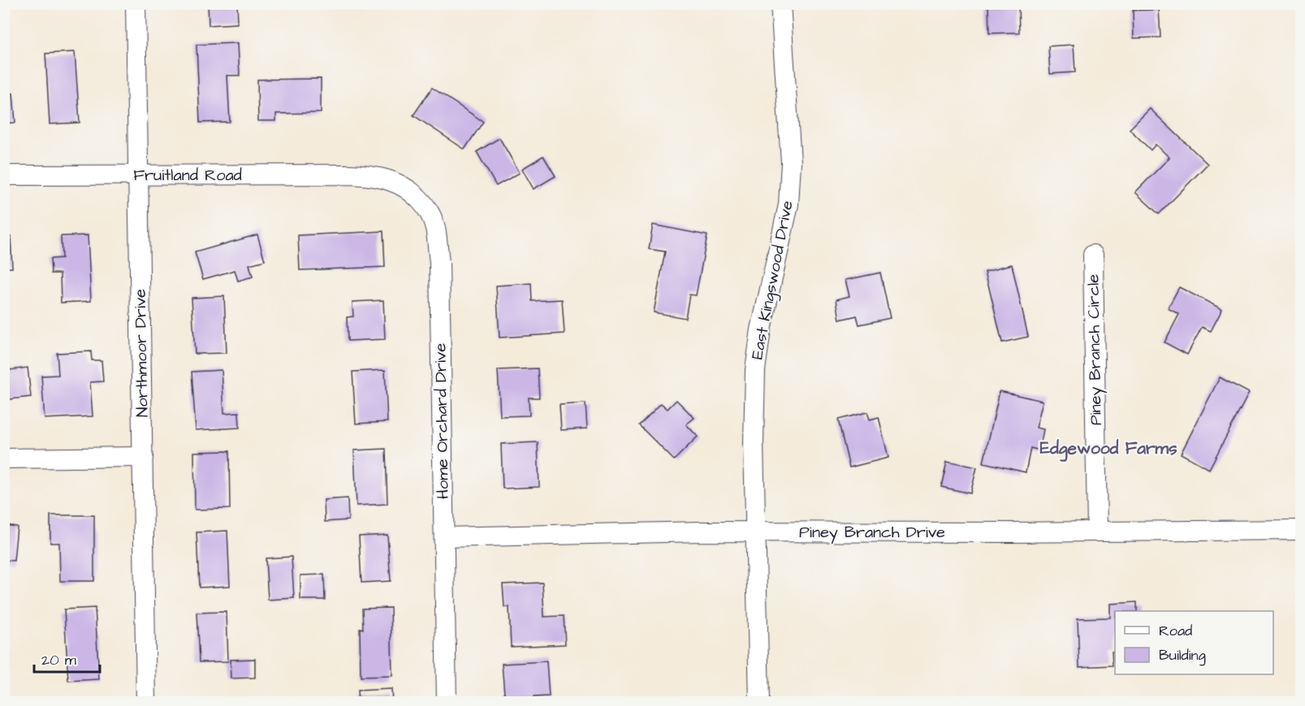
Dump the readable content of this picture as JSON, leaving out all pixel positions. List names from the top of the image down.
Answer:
{
  "streets": {
    "street": [
      "Fruitland Road",
      "East Kingswood Drive",
      "Piney Branch Circle",
      "Northmoor Drive",
      "Home Orchard Drive",
      "Piney Branch Drive"
    ]
  },
  "crossings": [
    ["Fruitland Road", "Northmoor Drive"],
    ["Fruitland Road", "Home Orchard Drive"],
    ["East Kingswood Drive", "Piney Branch Drive"],
    ["Piney Branch Circle", "Piney Branch Drive"],
    ["Home Orchard Drive", "Piney Branch Drive"]
  ],
  "districts": ["Edgewood Farms"],
  "legend": ["Road", "Building"],
  "scale_bar": "20 m"
}
